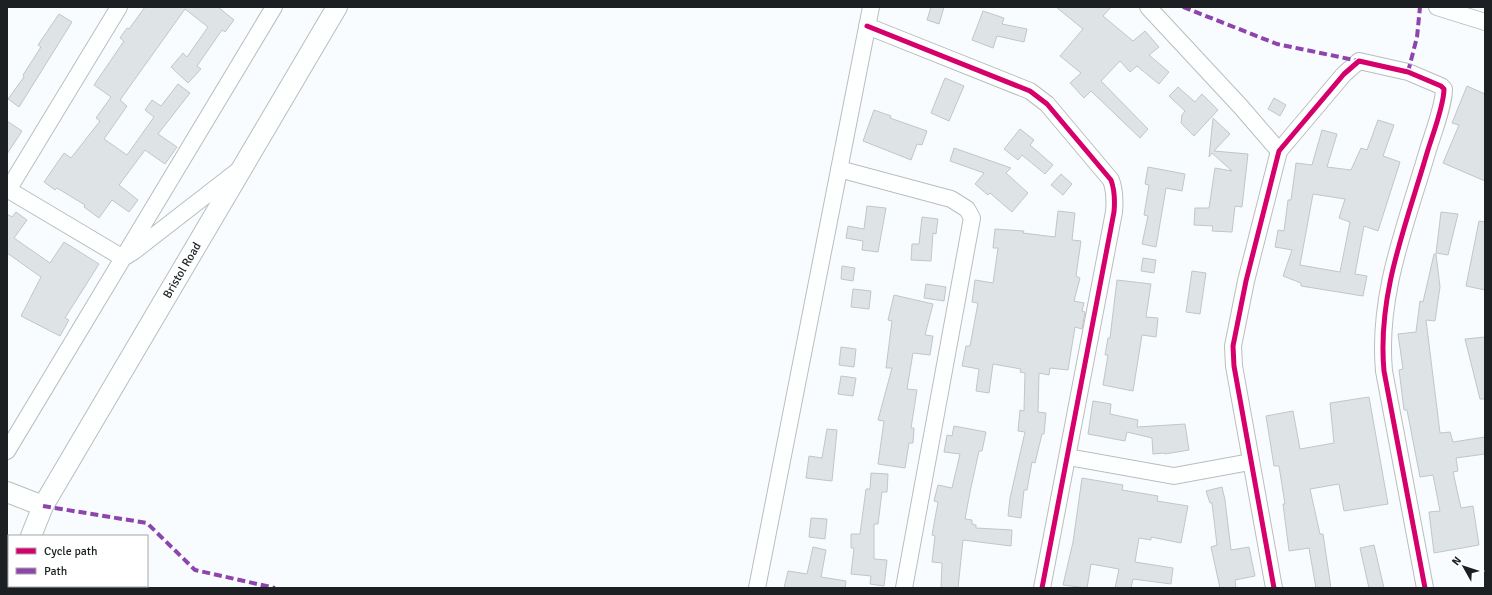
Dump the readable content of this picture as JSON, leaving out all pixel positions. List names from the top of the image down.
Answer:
{
  "streets": {
    "street": ["Bristol Road"]
  },
  "legend": ["Cycle path", "Path"],
  "north": "top left"
}
